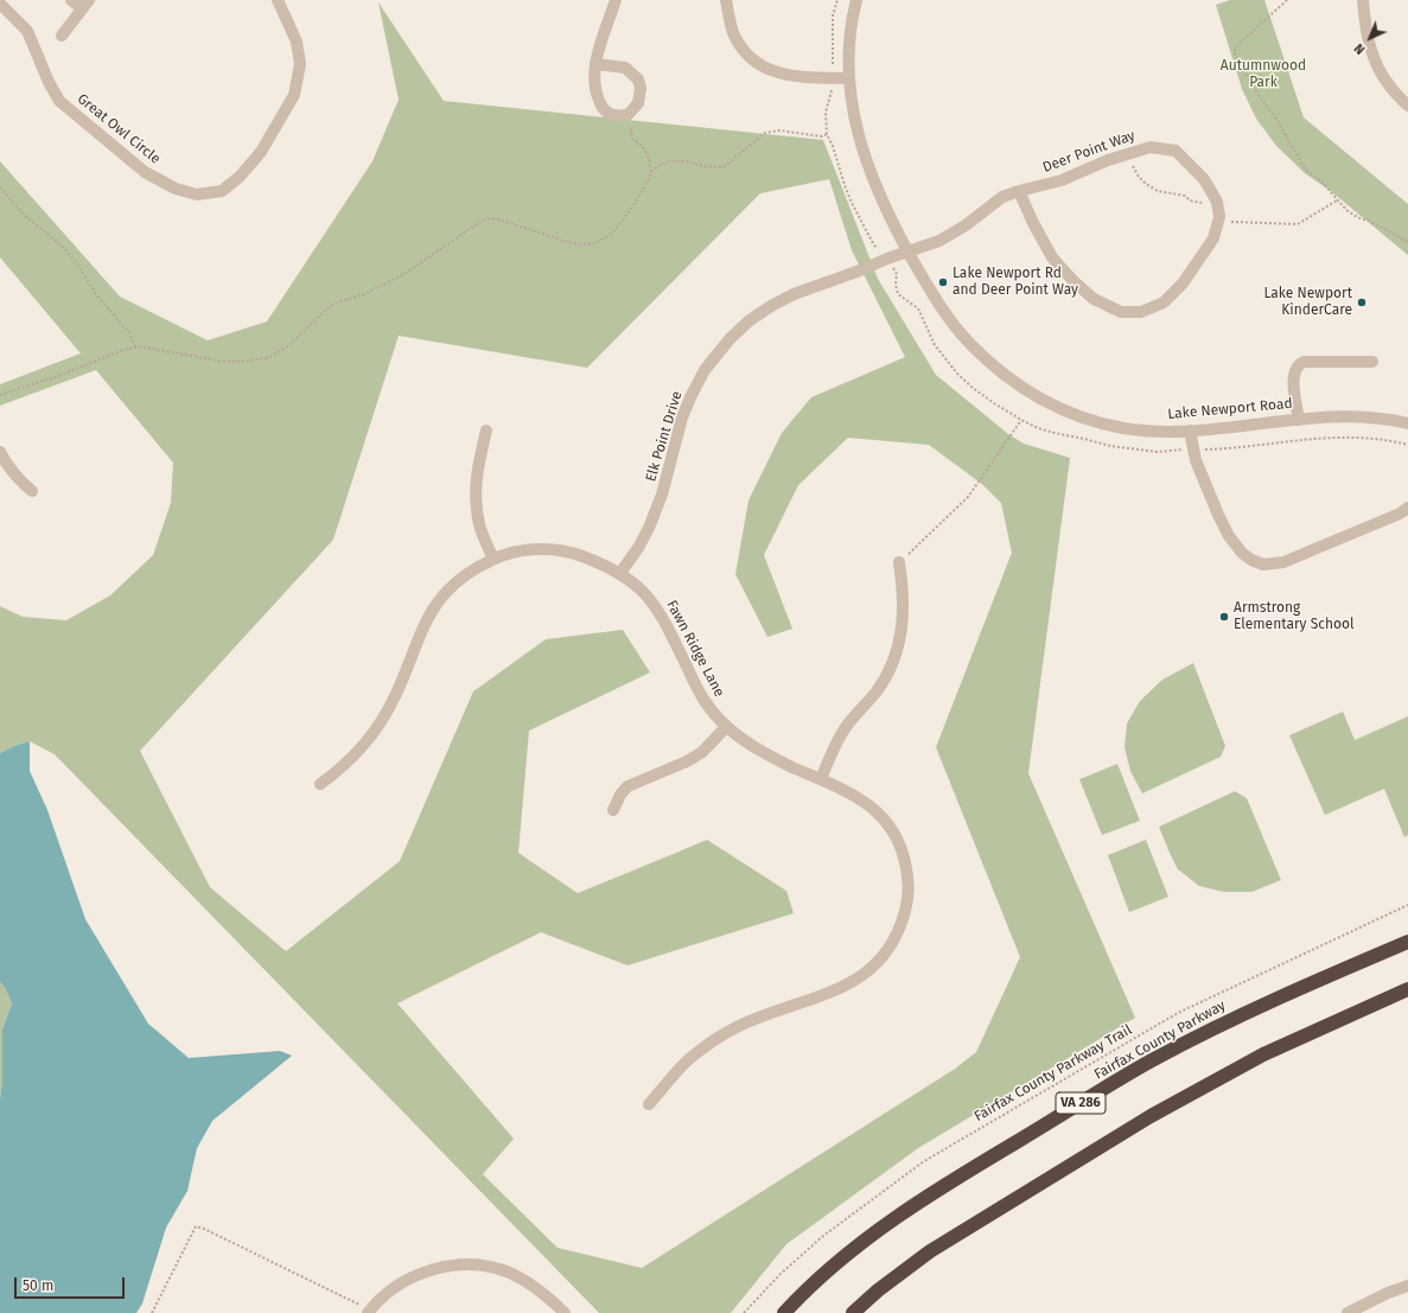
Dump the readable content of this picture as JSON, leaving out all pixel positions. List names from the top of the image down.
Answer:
{
  "streets": {
    "highway": ["Fairfax County Parkway", "VA 286"],
    "street": [
      "Great Owl Circle",
      "Deer Point Way",
      "Lake Newport Road",
      "Elk Point Drive",
      "Fawn Ridge Lane"
    ],
    "path": ["Fairfax County Parkway Trail"]
  },
  "crossings": [
    ["Deer Point Way", "Lake Newport Road"],
    ["Deer Point Way", "Elk Point Drive"],
    ["Lake Newport Road", "Elk Point Drive"],
    ["Elk Point Drive", "Fawn Ridge Lane"]
  ],
  "parks": ["Autumnwood Park"],
  "places": ["Lake Newport Rd and Deer Point Way", "Lake Newport KinderCare", "Armstrong Elementary School"],
  "scale_bar": "50 m",
  "north": "bottom left"
}
